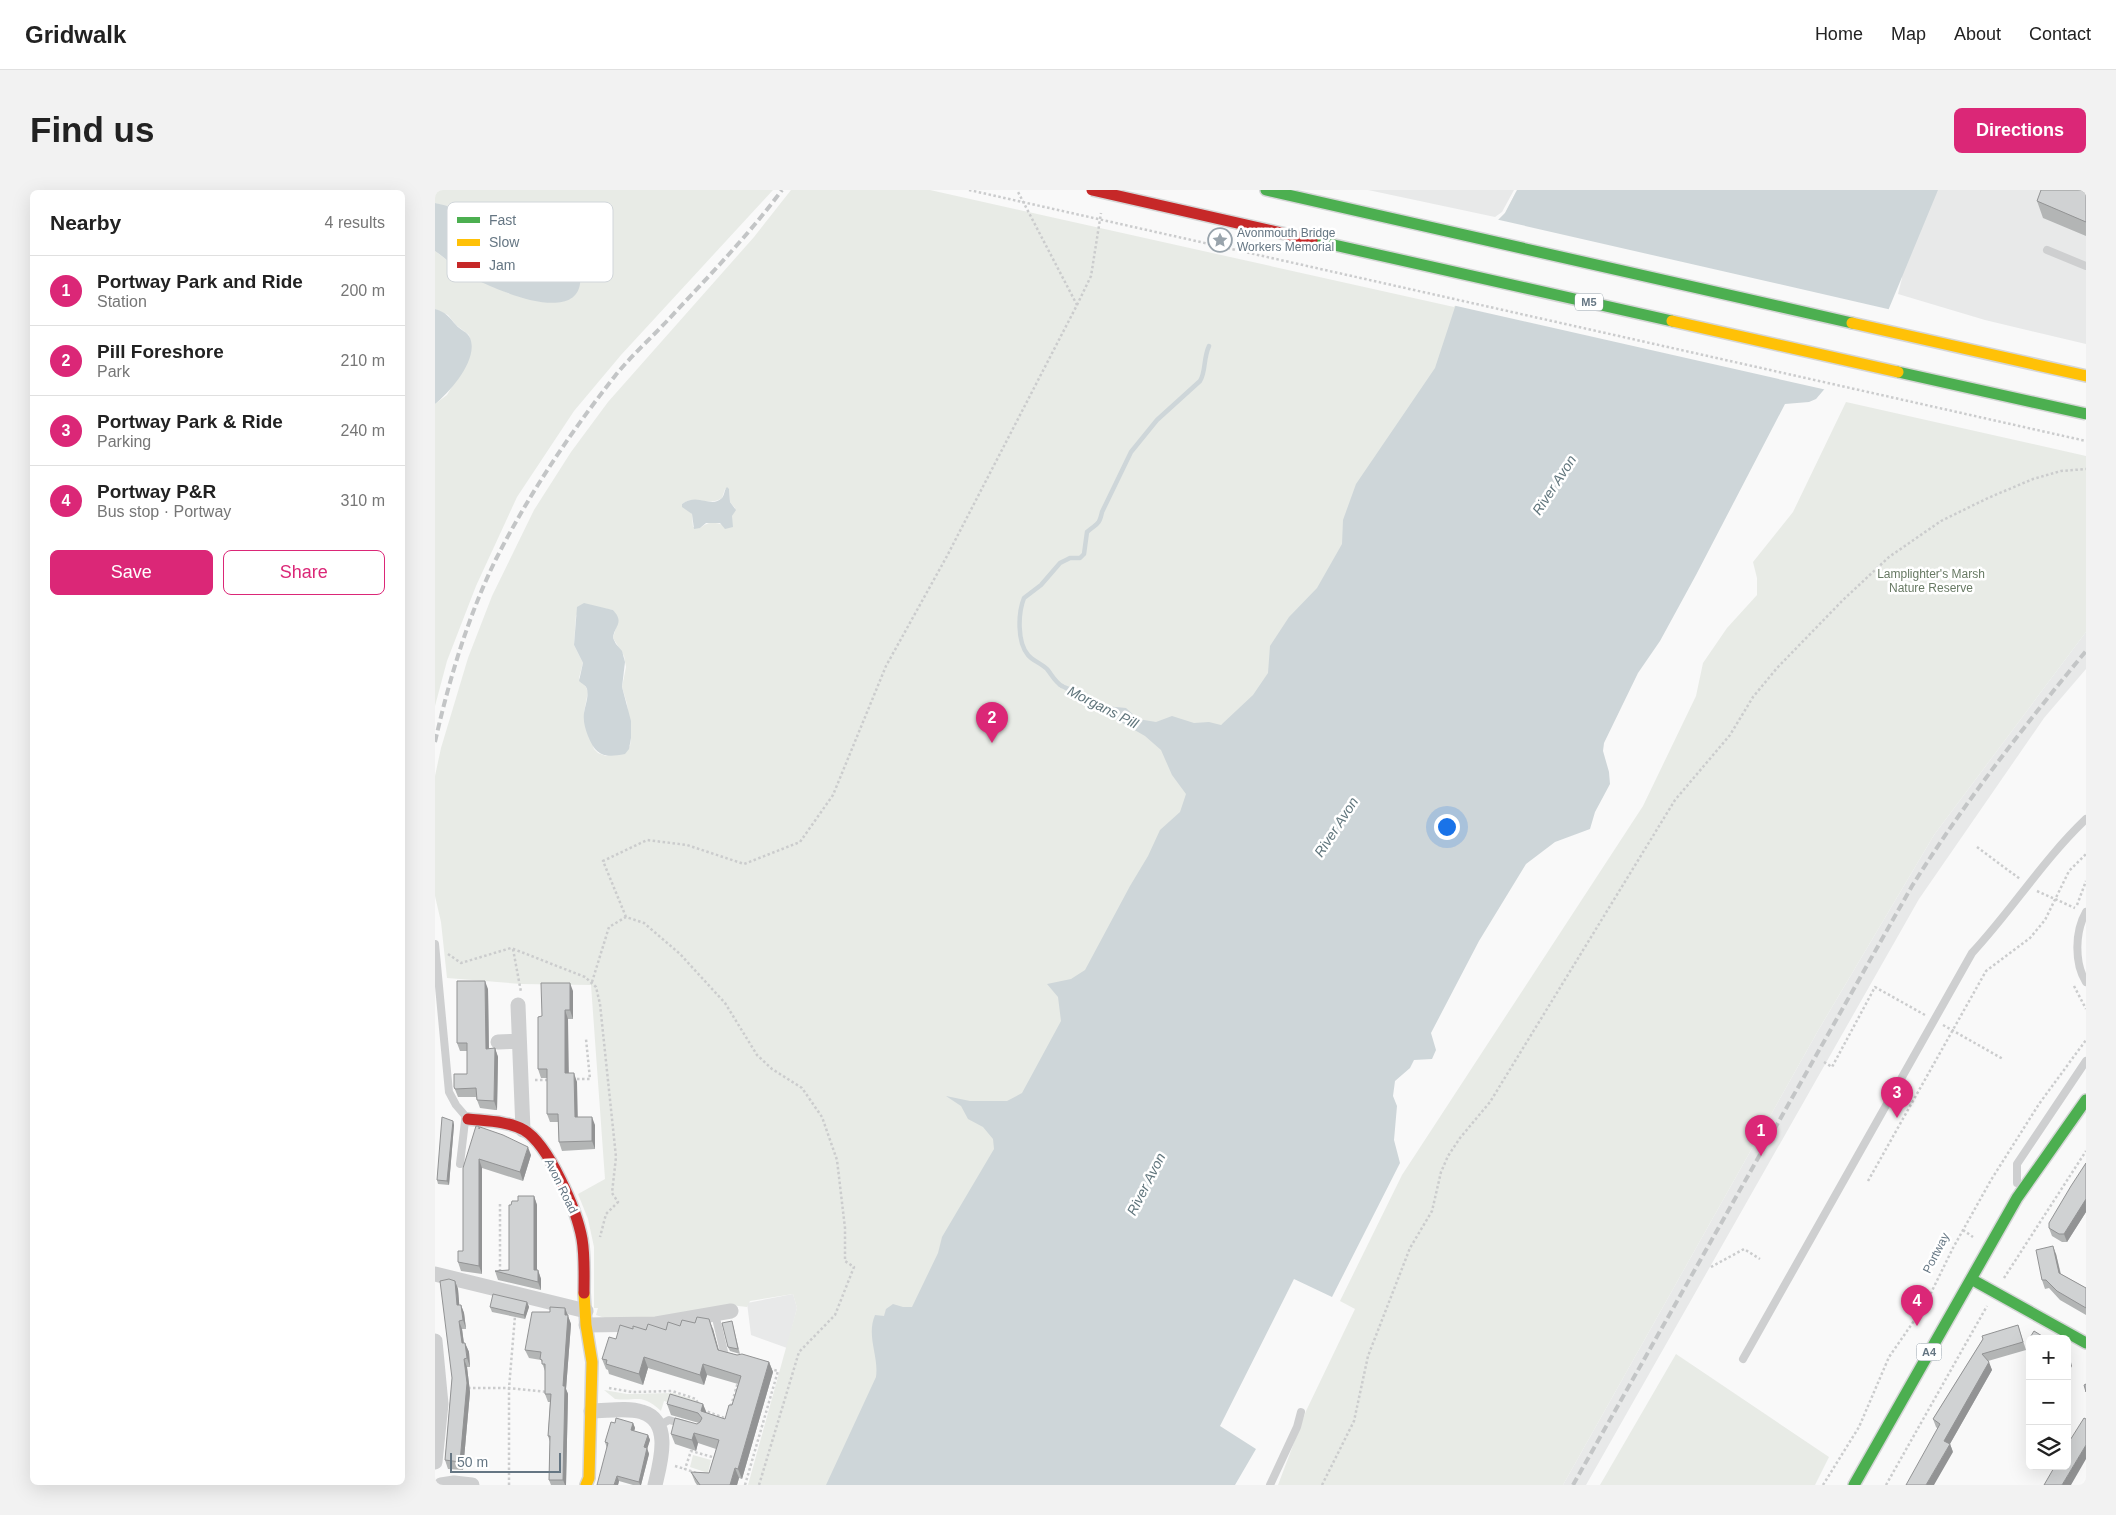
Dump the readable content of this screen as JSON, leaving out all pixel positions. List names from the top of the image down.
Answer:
{
  "streets": {
    "main road": ["M5", "Avon Road", "A4"],
    "path": ["Portway"]
  },
  "water": ["River Avon", "Morgans Pill"],
  "parks": ["Lamplighter's Marsh Nature Reserve"],
  "places": {
    "place": ["Avonmouth Bridge Workers Memorial"]
  },
  "legend": ["Fast", "Slow", "Jam"],
  "scale_bar": "50 m",
  "page": {
    "header": "Gridwalk",
    "nav": [
      "Home",
      "Map",
      "About",
      "Contact"
    ],
    "buttons": [
      "Directions",
      ["Save", "Share"]
    ],
    "title": "Find us",
    "heading": ["Nearby", "4 results"],
    "list": [
      {
        "mark": "1",
        "name": "Portway Park and Ride",
        "note": "Station",
        "value": "200 m"
      },
      {
        "mark": "2",
        "name": "Pill Foreshore",
        "note": "Park",
        "value": "210 m"
      },
      {
        "mark": "3",
        "name": "Portway Park & Ride",
        "note": "Parking",
        "value": "240 m"
      },
      {
        "mark": "4",
        "name": "Portway P&R",
        "note": "Bus stop · Portway",
        "value": "310 m"
      }
    ],
    "pins": [
      "2",
      "3",
      "1",
      "4"
    ],
    "map_buttons": ["+", "−"],
    "scale": "50 m"
  }
}
